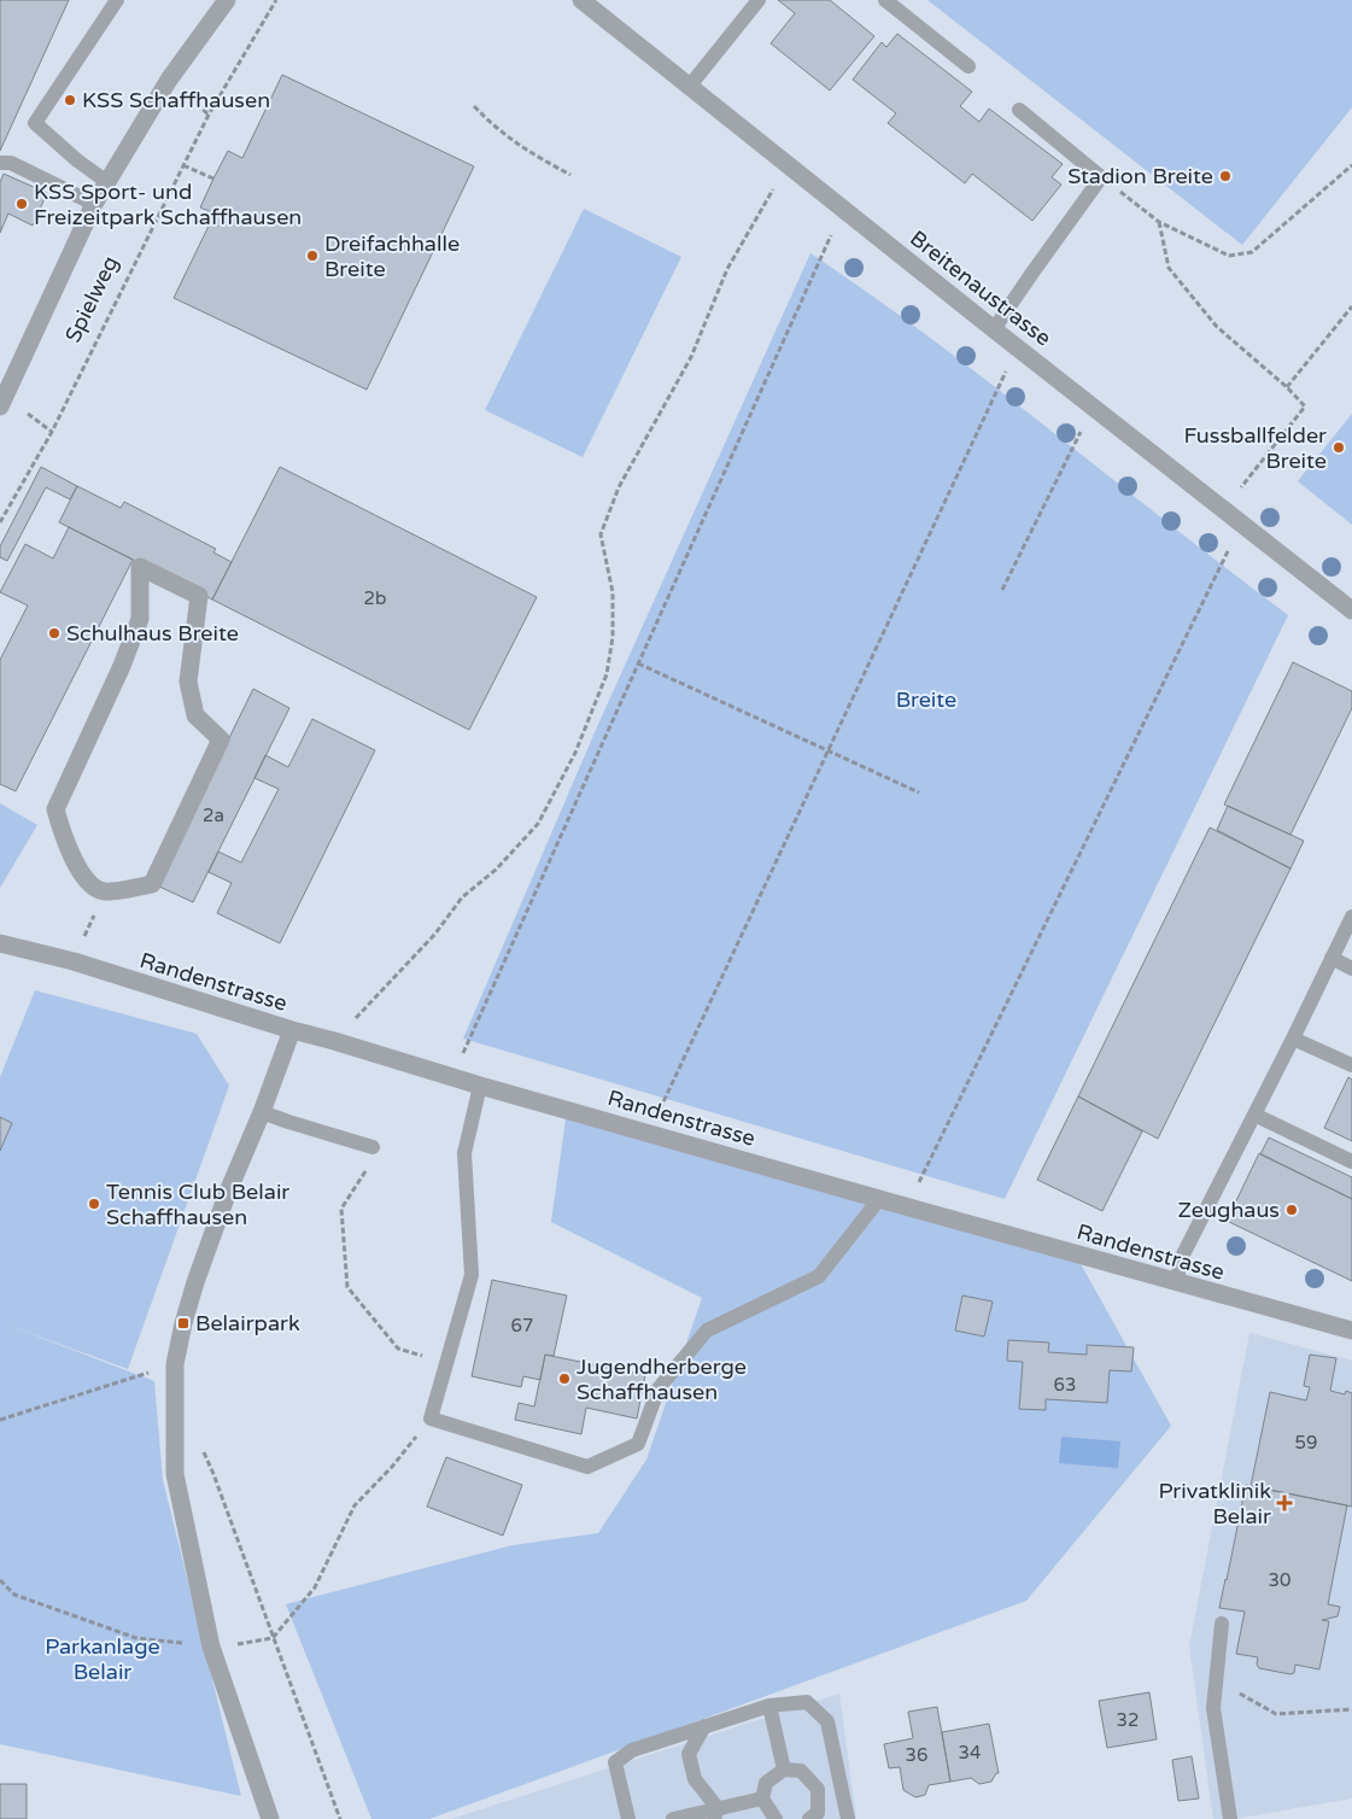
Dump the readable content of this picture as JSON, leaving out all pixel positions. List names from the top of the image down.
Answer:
{
  "streets": {
    "street": ["Breitenaustrasse", "Spielweg", "Randenstrasse"]
  },
  "parks": ["Breite", "Parkanlage Belair"],
  "places": {
    "other": [
      "KSS Schaffhausen",
      "Stadion Breite",
      "KSS Sport- und Freizeitpark Schaffhausen",
      "Dreifachhalle Breite",
      "Fussballfelder Breite",
      "Schulhaus Breite",
      "Tennis Club Belair Schaffhausen",
      "Zeughaus",
      "Jugendherberge Schaffhausen"
    ],
    "transit": ["Belairpark"],
    "health": ["Privatklinik Belair"]
  },
  "house_numbers": [
    "2b",
    "2a",
    "67",
    "63",
    "59",
    "30",
    "32",
    "34",
    "36"
  ]
}
